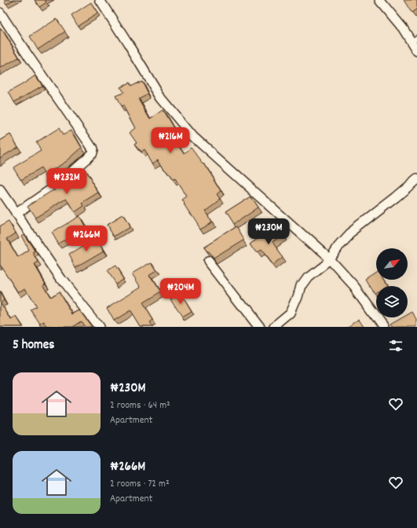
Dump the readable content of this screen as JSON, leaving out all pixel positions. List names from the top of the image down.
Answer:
{
  "north": "top right",
  "page": {
    "price": [
      "₦216M",
      "₦232M",
      "₦230M",
      "₦266M",
      "₦204M"
    ],
    "heading": "5 homes",
    "list": [
      {
        "name": "₦230M",
        "note": "2 rooms · 64 m² · Apartment"
      },
      {
        "name": "₦266M",
        "note": "2 rooms · 72 m² · Apartment"
      }
    ]
  }
}
